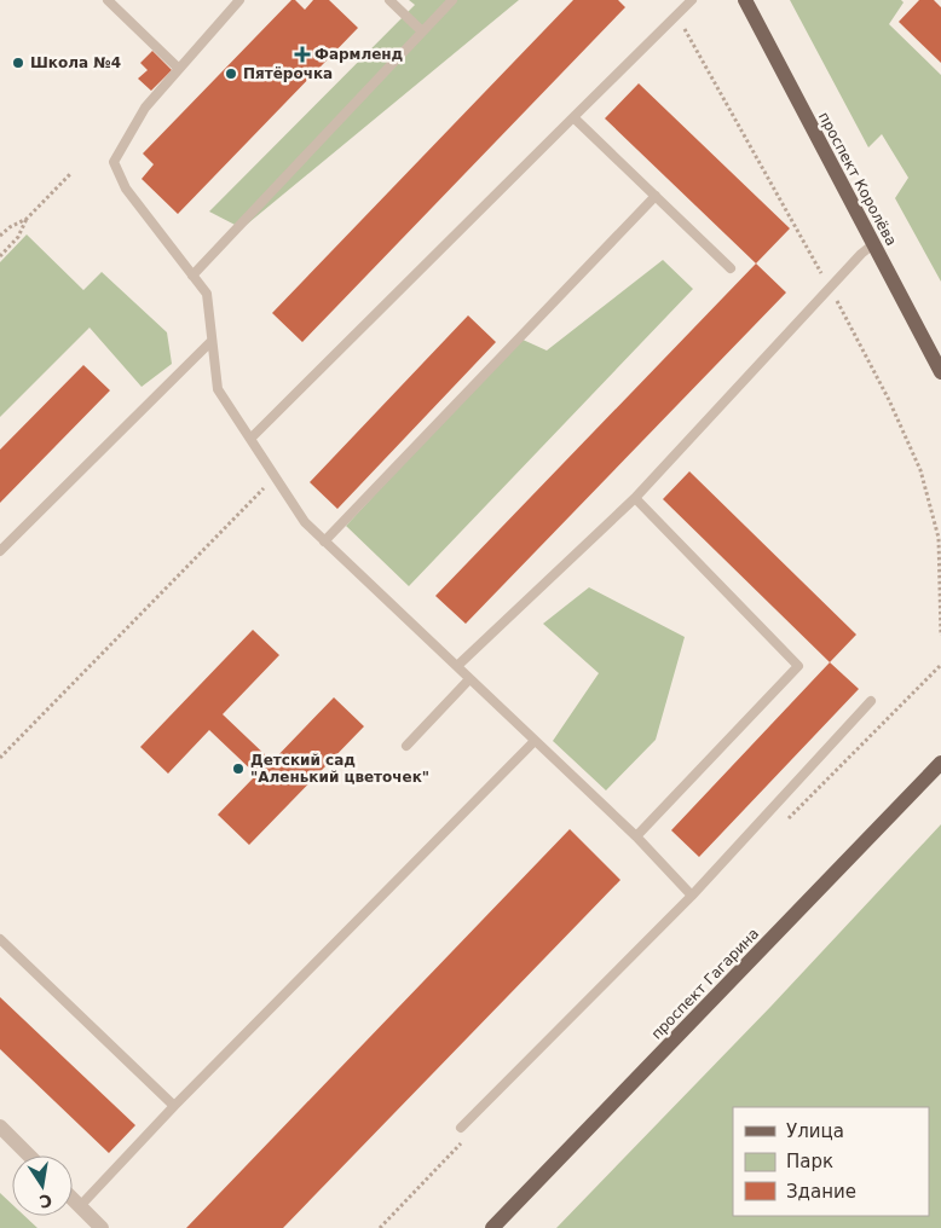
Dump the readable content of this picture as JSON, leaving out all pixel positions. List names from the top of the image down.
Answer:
{
  "streets": {
    "main road": ["проспект Королёва", "проспект Гагарина"]
  },
  "places": {
    "health": ["Фармленд"],
    "other": ["Школа №4", "Пятёрочка", "Детский сад \"Аленький цветочек\""]
  },
  "legend": ["Улица", "Парк", "Здание"],
  "north": "bottom"
}
